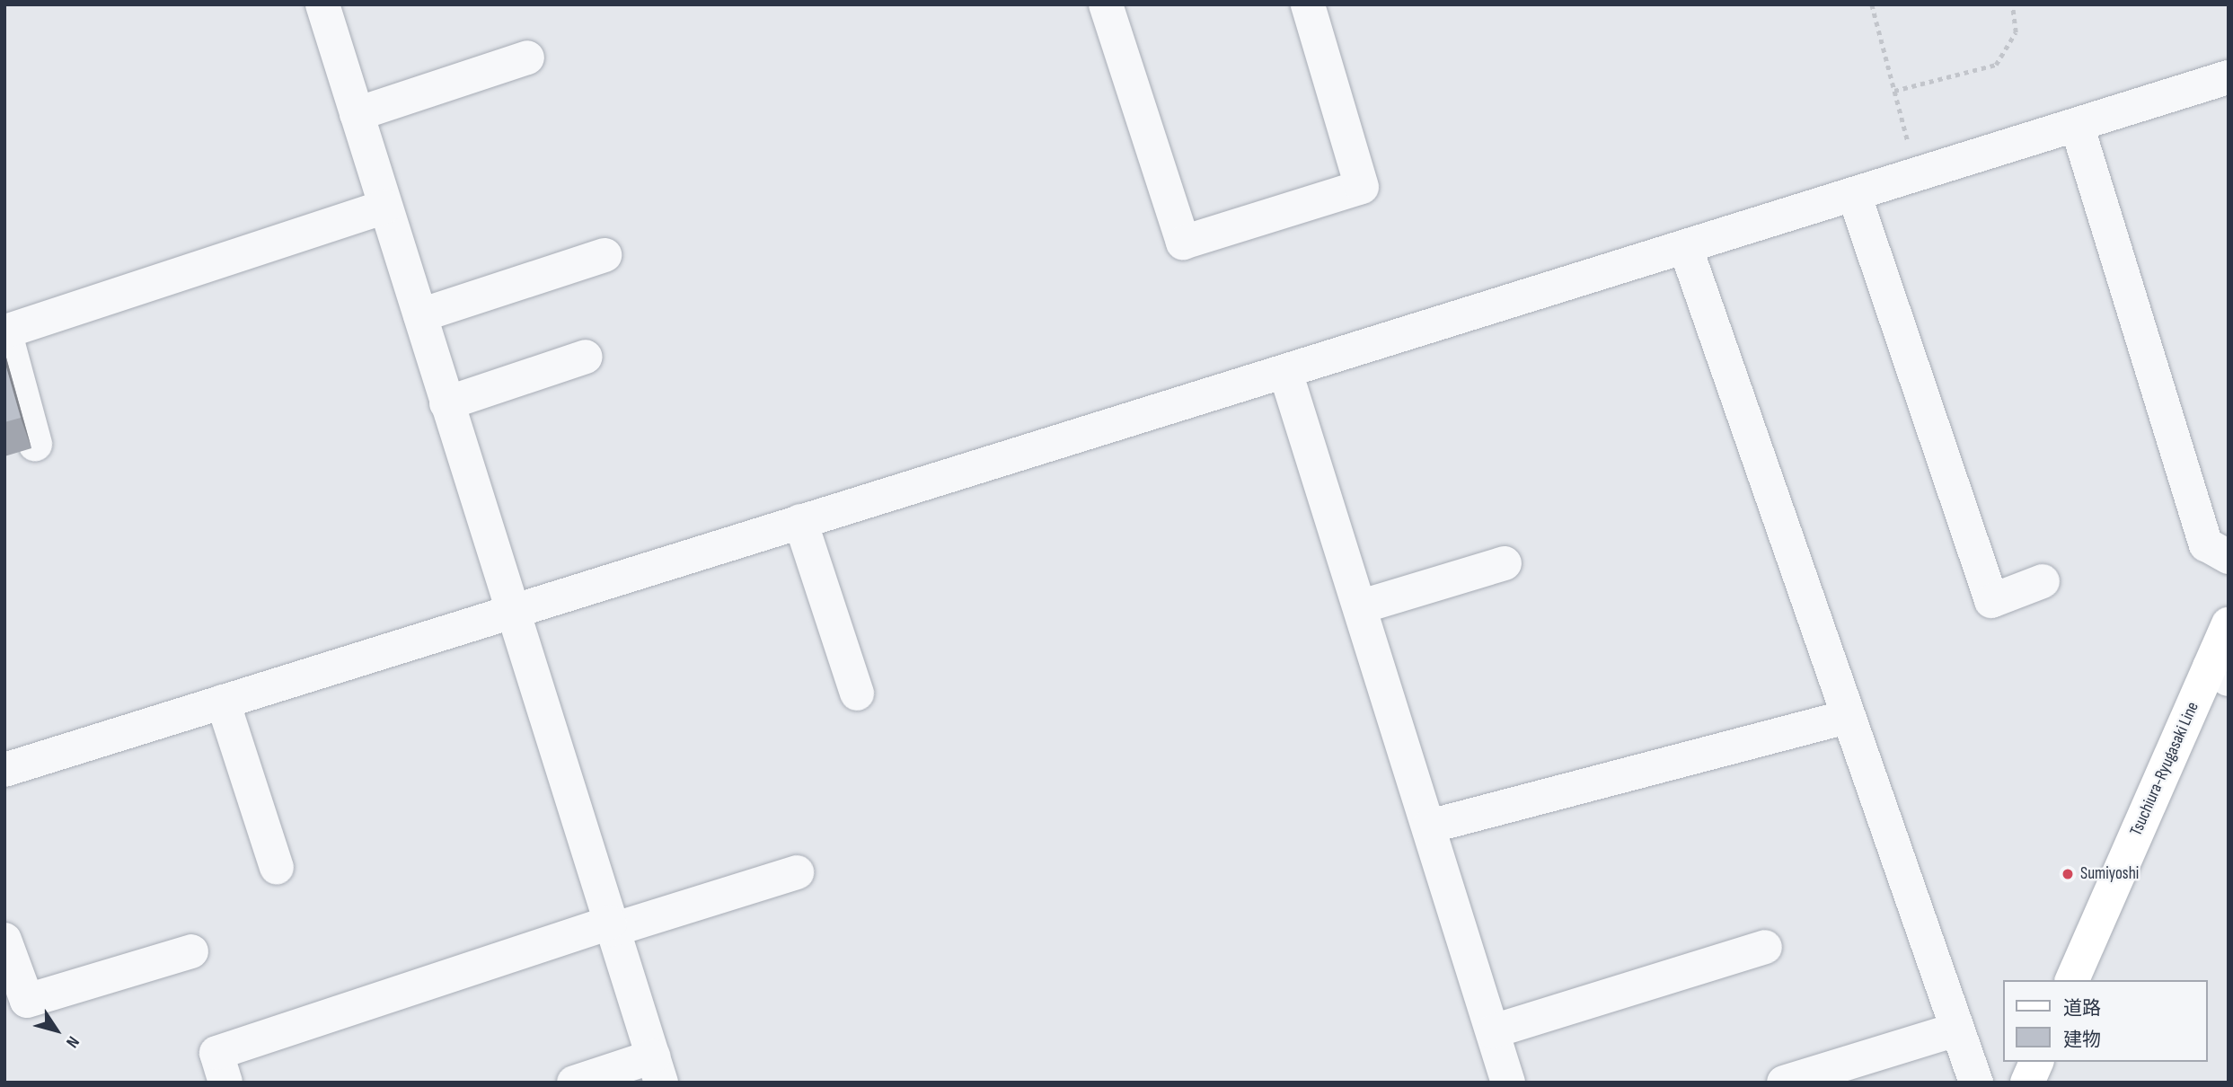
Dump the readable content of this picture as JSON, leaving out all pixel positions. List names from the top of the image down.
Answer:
{
  "streets": {
    "main road": ["Tsuchiura-Ryugasaki Line"]
  },
  "places": ["Sumiyoshi"],
  "legend": ["道路", "建物"],
  "north": "bottom right"
}
